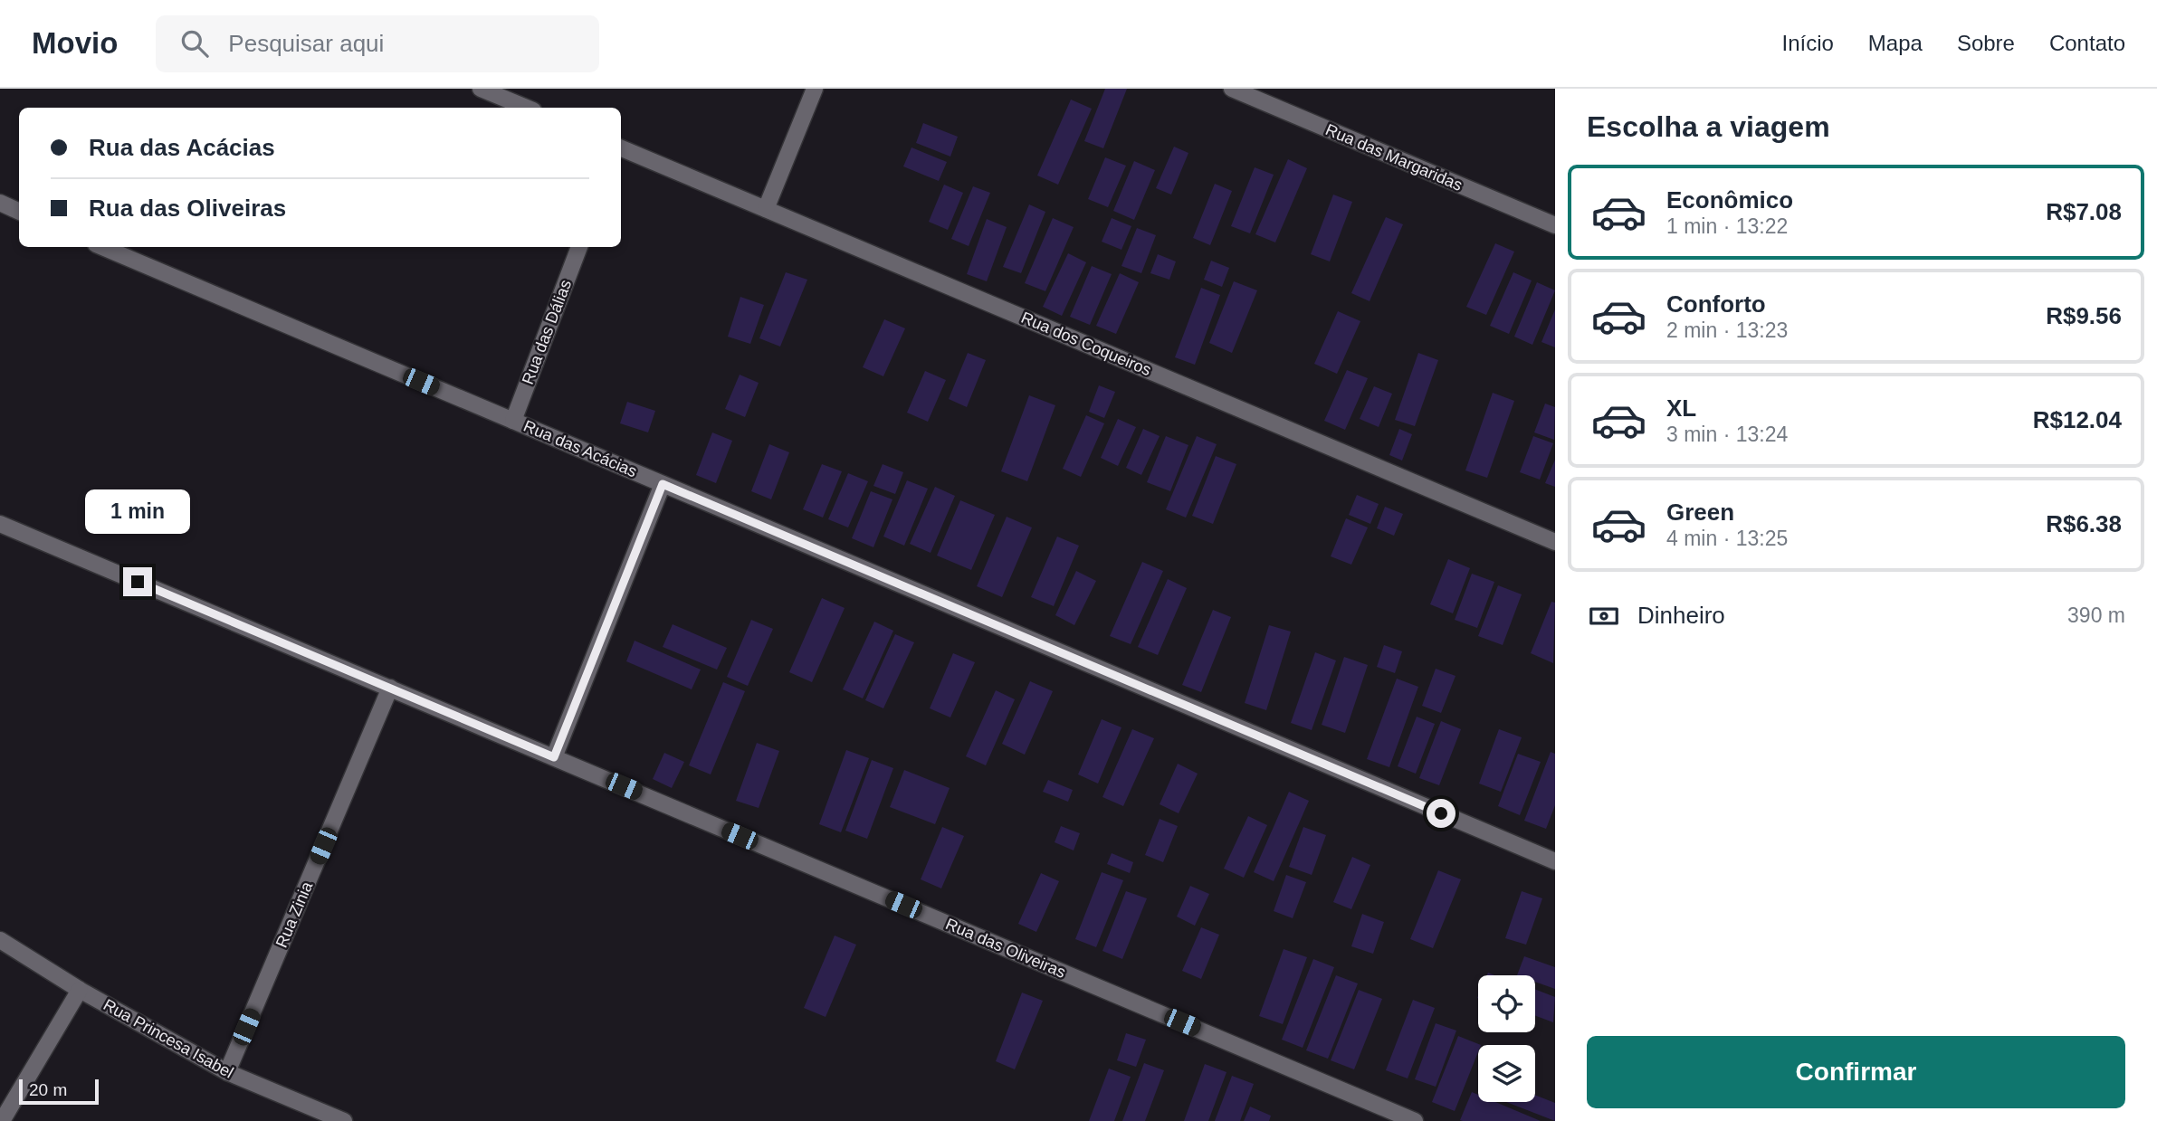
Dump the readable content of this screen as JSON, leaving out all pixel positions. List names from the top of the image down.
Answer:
{
  "streets": {
    "street": [
      "Rua das Margaridas",
      "Rua das Dálias",
      "Rua dos Coqueiros",
      "Rua das Acácias",
      "Rua Zinia",
      "Rua das Oliveiras",
      "Rua Princesa Isabel"
    ]
  },
  "crossings": [
    ["Rua das Dálias", "Rua das Acácias"],
    ["Rua Zinia", "Rua das Oliveiras"],
    ["Rua Zinia", "Rua Princesa Isabel"]
  ],
  "scale_bar": "20 m",
  "page": {
    "header": "Movio",
    "search": "Pesquisar aqui",
    "nav": [
      "Início",
      "Mapa",
      "Sobre",
      "Contato"
    ],
    "heading": "Escolha a viagem",
    "banner": ["Rua das Acácias", "Rua das Oliveiras"],
    "list": [
      {
        "name": "Econômico",
        "note": "1 min · 13:22",
        "value": "R$7.08"
      },
      {
        "name": "Conforto",
        "note": "2 min · 13:23",
        "value": "R$9.56"
      },
      {
        "name": "XL",
        "note": "3 min · 13:24",
        "value": "R$12.04"
      },
      {
        "name": "Green",
        "note": "4 min · 13:25",
        "value": "R$6.38"
      }
    ],
    "bubble": "1 min",
    "pay": ["Dinheiro", "390 m"],
    "buttons": "Confirmar",
    "scale": "20 m"
  }
}
